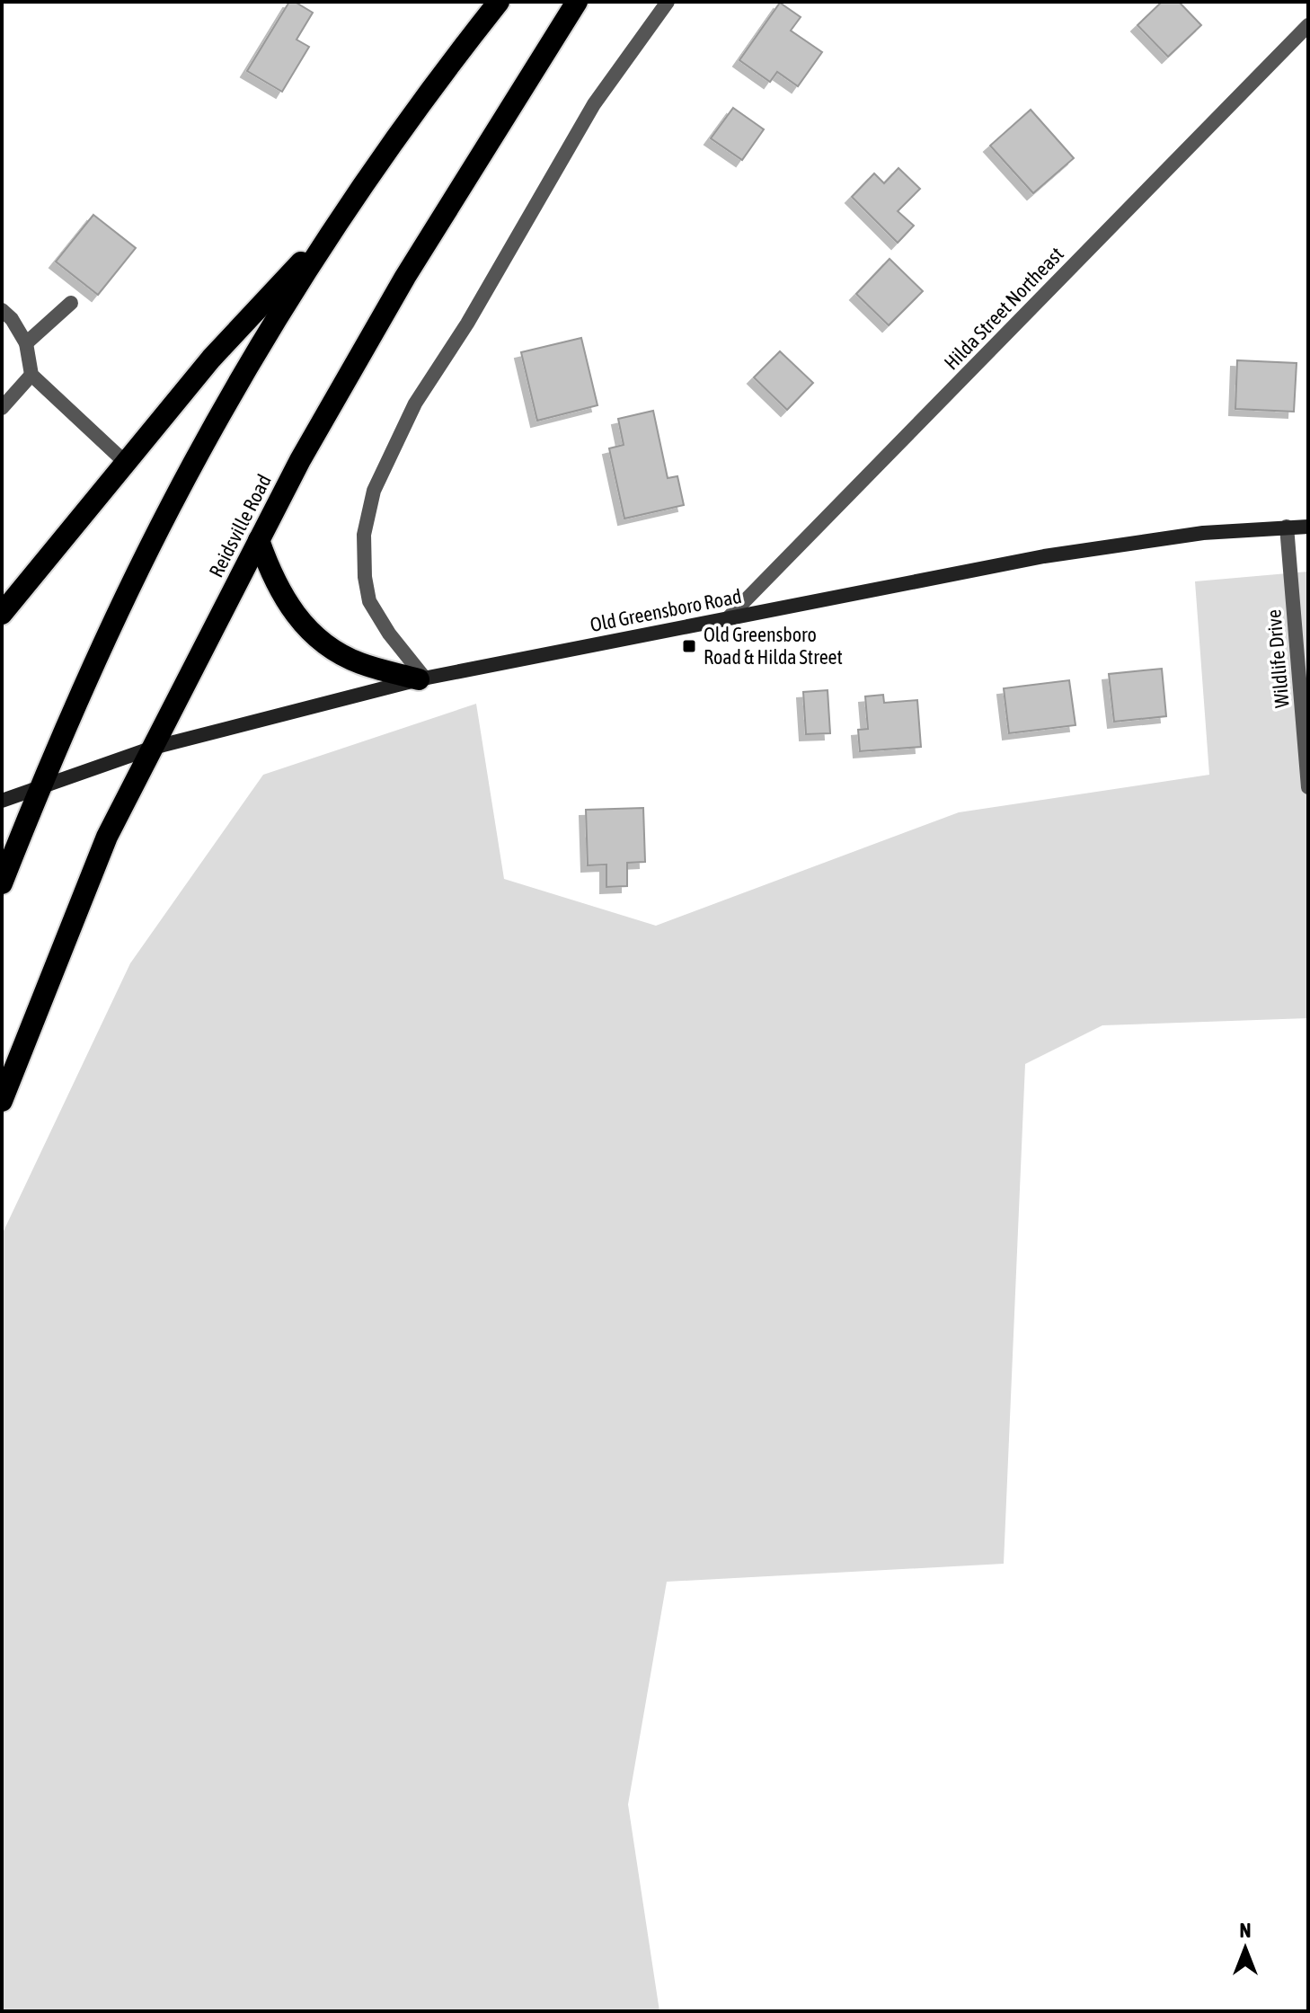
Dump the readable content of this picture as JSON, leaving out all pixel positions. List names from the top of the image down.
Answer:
{
  "streets": {
    "highway": ["Reidsville Road"],
    "main road": ["Old Greensboro Road"],
    "street": ["Hilda Street Northeast", "Wildlife Drive"]
  },
  "crossings": [
    ["Hilda Street Northeast", "Old Greensboro Road"],
    ["Reidsville Road", "Old Greensboro Road"],
    ["Old Greensboro Road", "Wildlife Drive"]
  ],
  "places": {
    "transit": ["Old Greensboro Road & Hilda Street"]
  },
  "north": "top"
}
